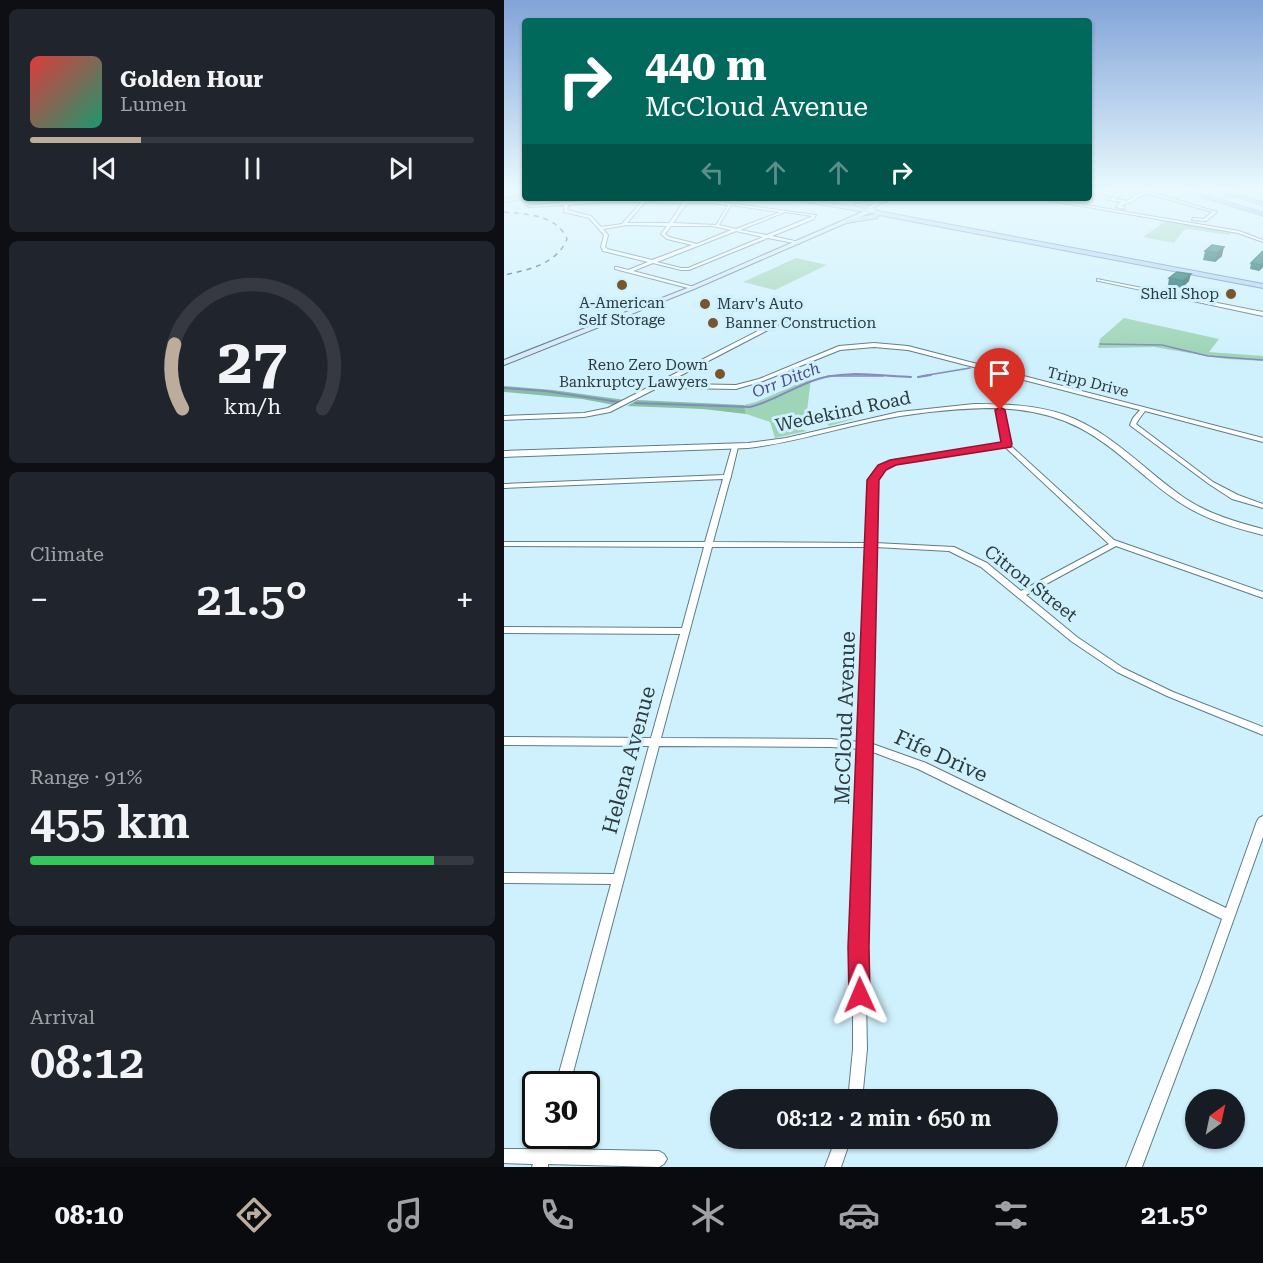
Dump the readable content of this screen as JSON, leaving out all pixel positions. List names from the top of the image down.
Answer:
{
  "streets": {
    "street": [
      "Tripp Drive",
      "Wedekind Road",
      "Citron Street",
      "McCloud Avenue",
      "Fife Drive",
      "Helena Avenue"
    ]
  },
  "crossings": [
    ["Wedekind Road", "Helena Avenue"],
    ["Citron Street", "McCloud Avenue"],
    ["Citron Street", "Helena Avenue"],
    ["McCloud Avenue", "Fife Drive"],
    ["Fife Drive", "Helena Avenue"]
  ],
  "water": ["Orr Ditch"],
  "places": [
    "A-American Self Storage",
    "Shell Shop",
    "Marv's Auto",
    "Banner Construction",
    "Reno Zero Down Bankruptcy Lawyers"
  ],
  "north": "top right",
  "page": {
    "turn": ["440 m", "McCloud Avenue"],
    "song": ["Golden Hour", "Lumen"],
    "tile": [
      "Climate",
      ["Range · 91%", "455 km"],
      ["Arrival", "08:12"]
    ],
    "heat": ["−", "21.5°", "+"],
    "limit": "30",
    "trip": "08:12 · 2 min · 650 m",
    "tabs": ["08:10", "21.5°"],
    "gauge": ["27", "km/h"]
  }
}
